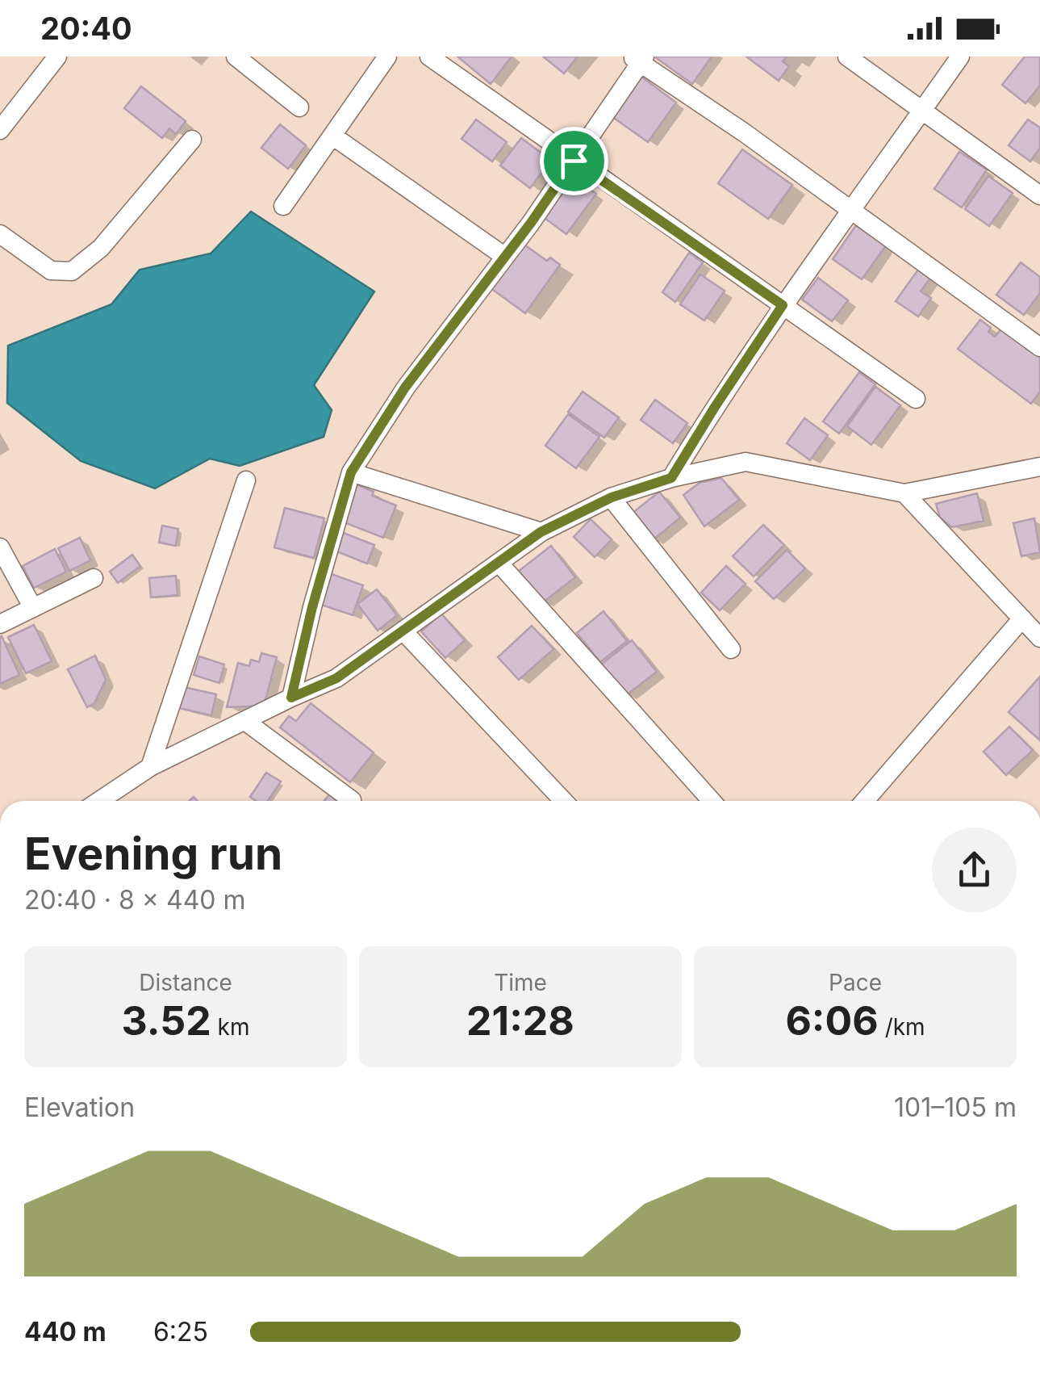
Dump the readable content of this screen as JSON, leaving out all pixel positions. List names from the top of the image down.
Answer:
{
  "page": {
    "status": "20:40",
    "heading": ["Evening run", "20:40 · 8 × 440 m"],
    "stats": [
      ["Distance", "3.52 km"],
      ["Time", "21:28"],
      ["Pace", "6:06 /km"]
    ],
    "chart": ["Elevation", "101–105 m"],
    "list": [
      {
        "name": "440 m",
        "note": "6:25"
      }
    ]
  }
}
